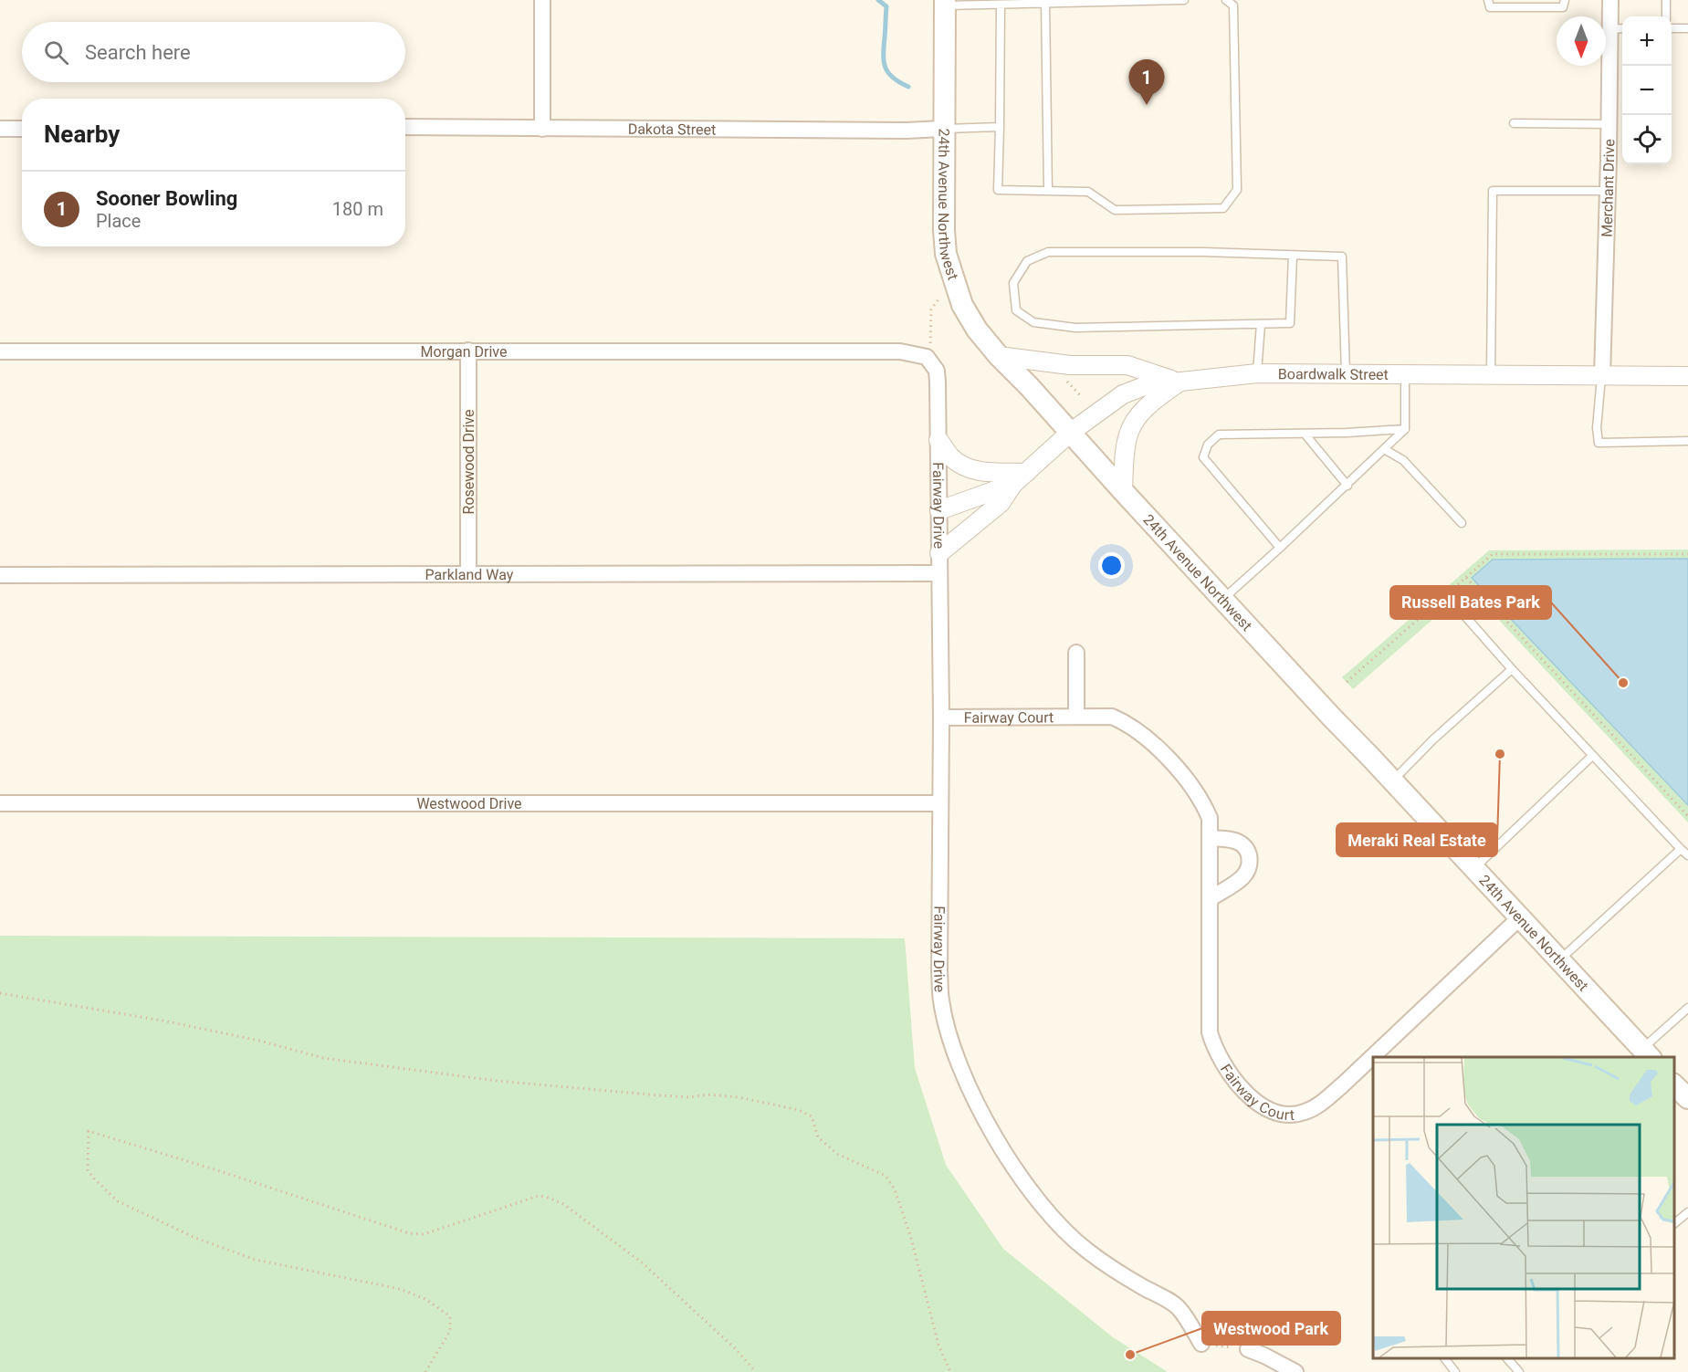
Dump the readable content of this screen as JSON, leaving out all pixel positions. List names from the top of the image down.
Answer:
{
  "streets": {
    "main road": ["24th Avenue Northwest"],
    "street": [
      "Dakota Street",
      "Merchant Drive",
      "Morgan Drive",
      "Boardwalk Street",
      "Rosewood Drive",
      "Fairway Drive",
      "Parkland Way",
      "Fairway Court",
      "Westwood Drive"
    ]
  },
  "crossings": [
    ["Dakota Street", "24th Avenue Northwest"],
    ["Merchant Drive", "Boardwalk Street"],
    ["24th Avenue Northwest", "Boardwalk Street"],
    ["24th Avenue Northwest", "Fairway Court"],
    ["Morgan Drive", "Rosewood Drive"],
    ["Morgan Drive", "Fairway Drive"],
    ["Rosewood Drive", "Parkland Way"],
    ["Fairway Drive", "Parkland Way"],
    ["Fairway Drive", "Fairway Court"],
    ["Fairway Drive", "Westwood Drive"]
  ],
  "places": ["Russell Bates Park", "Meraki Real Estate", "Westwood Park"],
  "north": "bottom",
  "page": {
    "map_buttons": ["+", "−"],
    "search": "Search here",
    "pins": "1",
    "heading": "Nearby",
    "list": [
      {
        "mark": "1",
        "name": "Sooner Bowling",
        "note": "Place",
        "value": "180 m"
      }
    ]
  }
}
